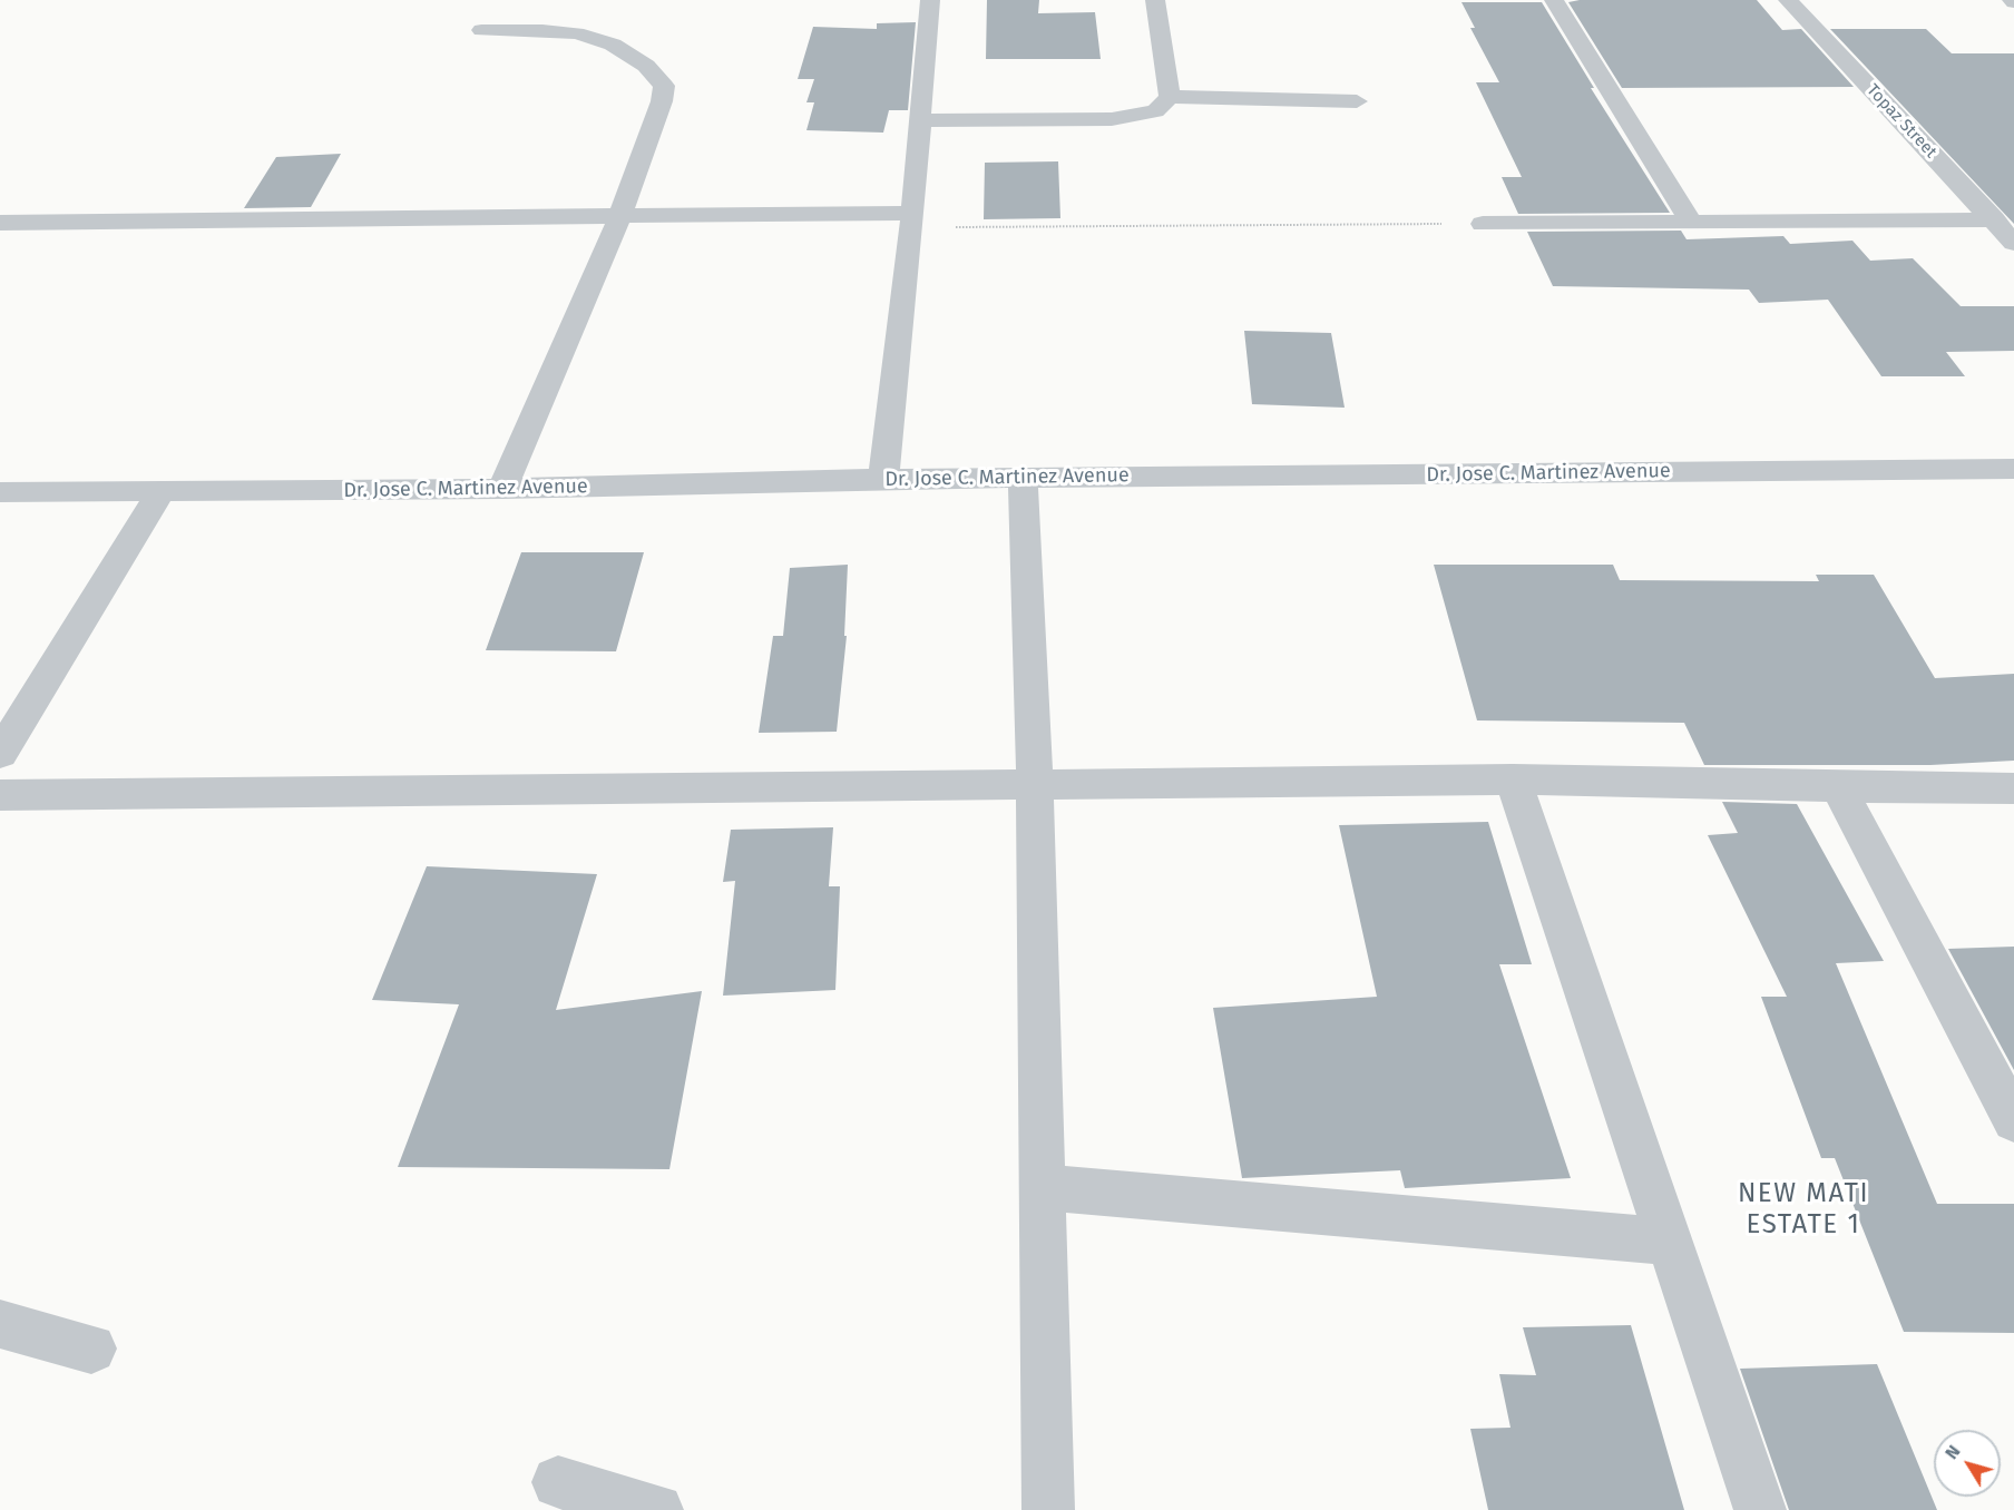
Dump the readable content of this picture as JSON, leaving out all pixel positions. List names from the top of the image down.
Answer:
{
  "streets": {
    "street": ["Topaz Street", "Dr. Jose C. Martinez Avenue"]
  },
  "districts": ["NEW MATI ESTATE 1"],
  "north": "top left"
}
